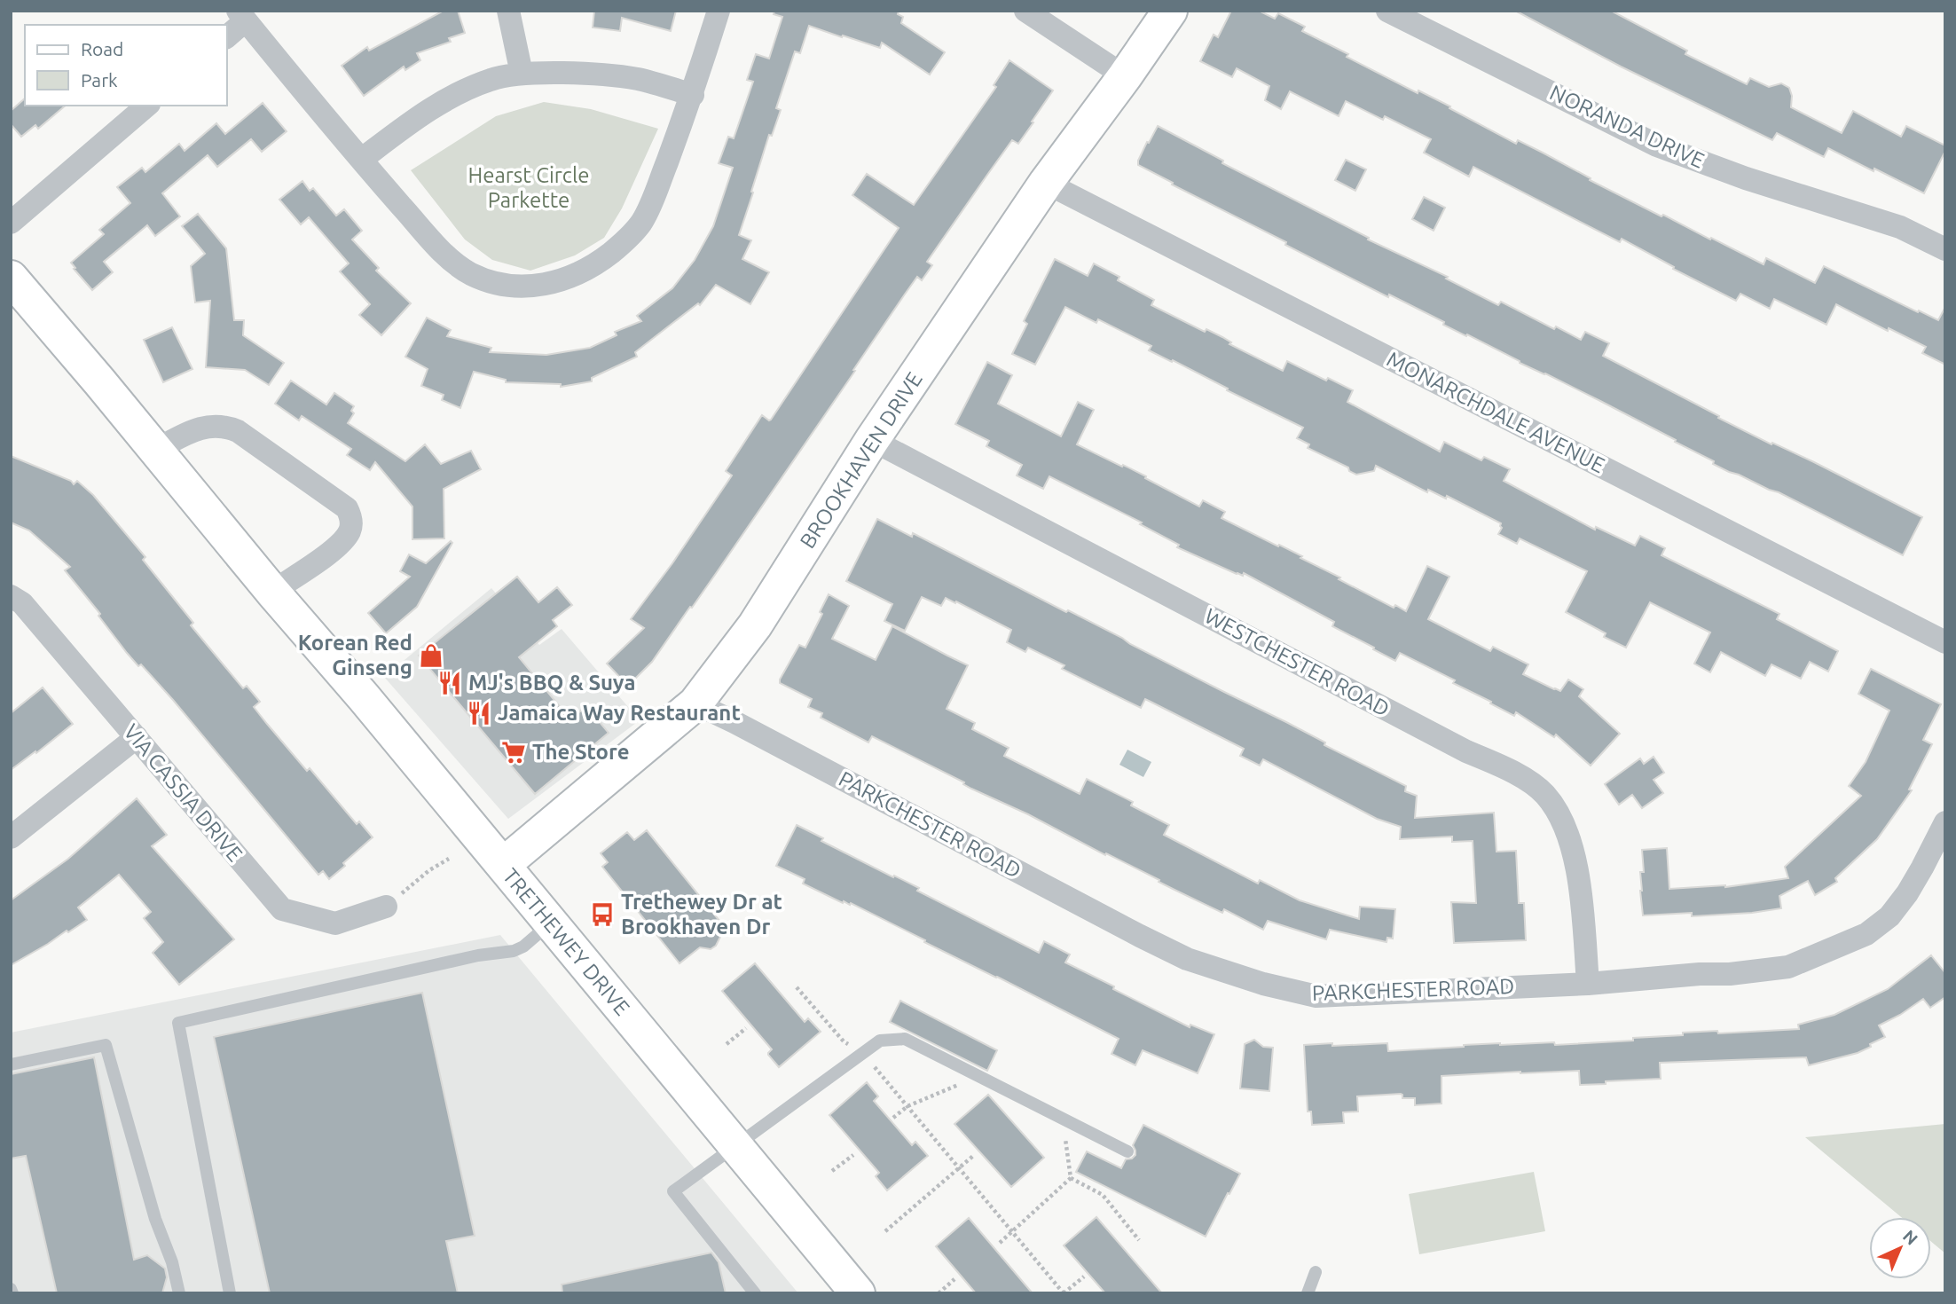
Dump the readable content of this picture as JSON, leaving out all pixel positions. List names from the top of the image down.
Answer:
{
  "streets": {
    "main road": ["BROOKHAVEN DRIVE", "TRETHEWEY DRIVE"],
    "street": [
      "NORANDA DRIVE",
      "MONARCHDALE AVENUE",
      "WESTCHESTER ROAD",
      "VIA CASSIA DRIVE",
      "PARKCHESTER ROAD"
    ]
  },
  "crossings": [
    ["MONARCHDALE AVENUE", "BROOKHAVEN DRIVE"],
    ["BROOKHAVEN DRIVE", "WESTCHESTER ROAD"],
    ["BROOKHAVEN DRIVE", "PARKCHESTER ROAD"],
    ["BROOKHAVEN DRIVE", "TRETHEWEY DRIVE"],
    ["WESTCHESTER ROAD", "PARKCHESTER ROAD"]
  ],
  "parks": ["Hearst Circle Parkette"],
  "places": {
    "shop": ["Korean Red Ginseng"],
    "restaurant": ["MJ's BBQ & Suya", "Jamaica Way Restaurant"],
    "supermarket": ["The Store"],
    "bus stop": ["Trethewey Dr at Brookhaven Dr"]
  },
  "legend": ["Road", "Park"],
  "north": "top right"
}
